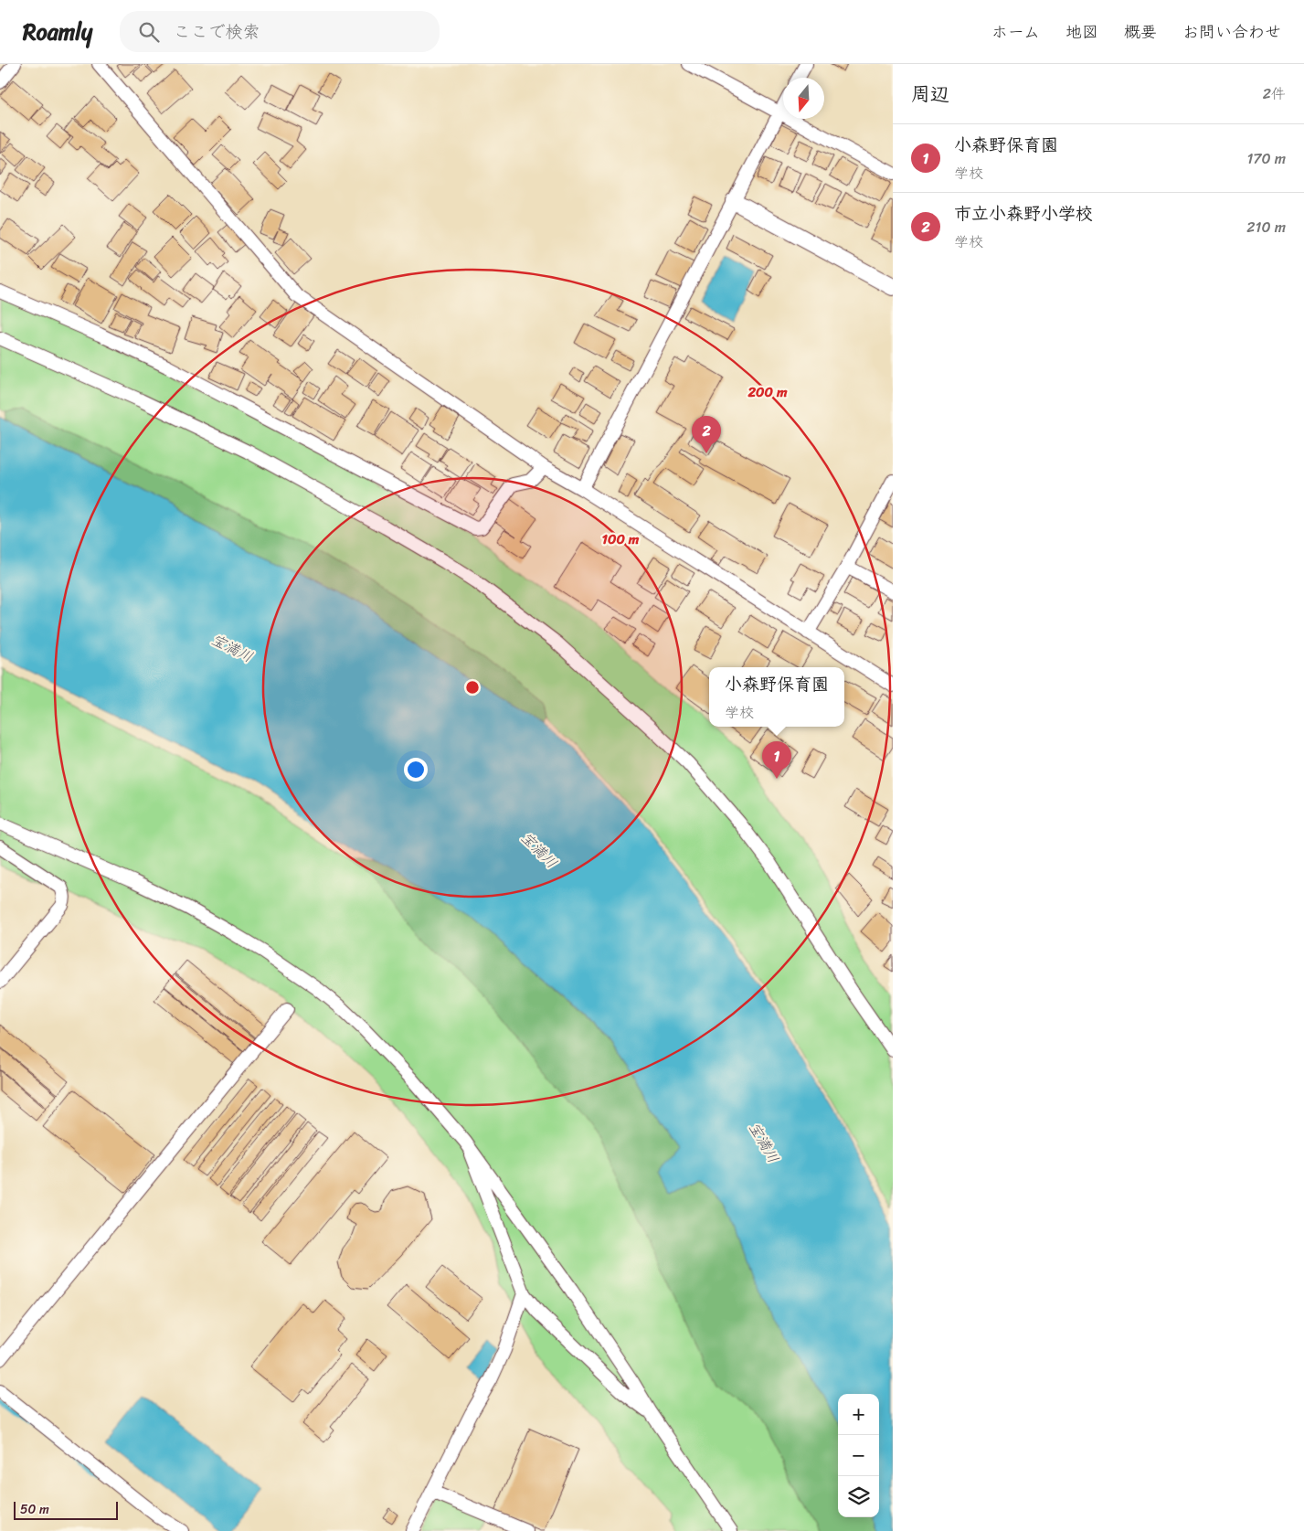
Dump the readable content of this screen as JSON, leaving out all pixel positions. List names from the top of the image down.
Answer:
{
  "water": ["宝満川"],
  "scale_bar": "50 m",
  "north": "bottom",
  "page": {
    "header": "Roamly",
    "search": "ここで検索",
    "nav": [
      "ホーム",
      "地図",
      "概要",
      "お問い合わせ"
    ],
    "heading": ["周辺", "2件"],
    "list": [
      {
        "mark": "1",
        "name": "小森野保育園",
        "note": "学校",
        "value": "170 m"
      },
      {
        "mark": "2",
        "name": "市立小森野小学校",
        "note": "学校",
        "value": "210 m"
      }
    ],
    "pins": ["2", "1"],
    "popup": ["小森野保育園", "学校"],
    "map_buttons": ["+", "−"],
    "scale": "50 m"
  },
  "rings": ["200 m", "100 m"]
}
